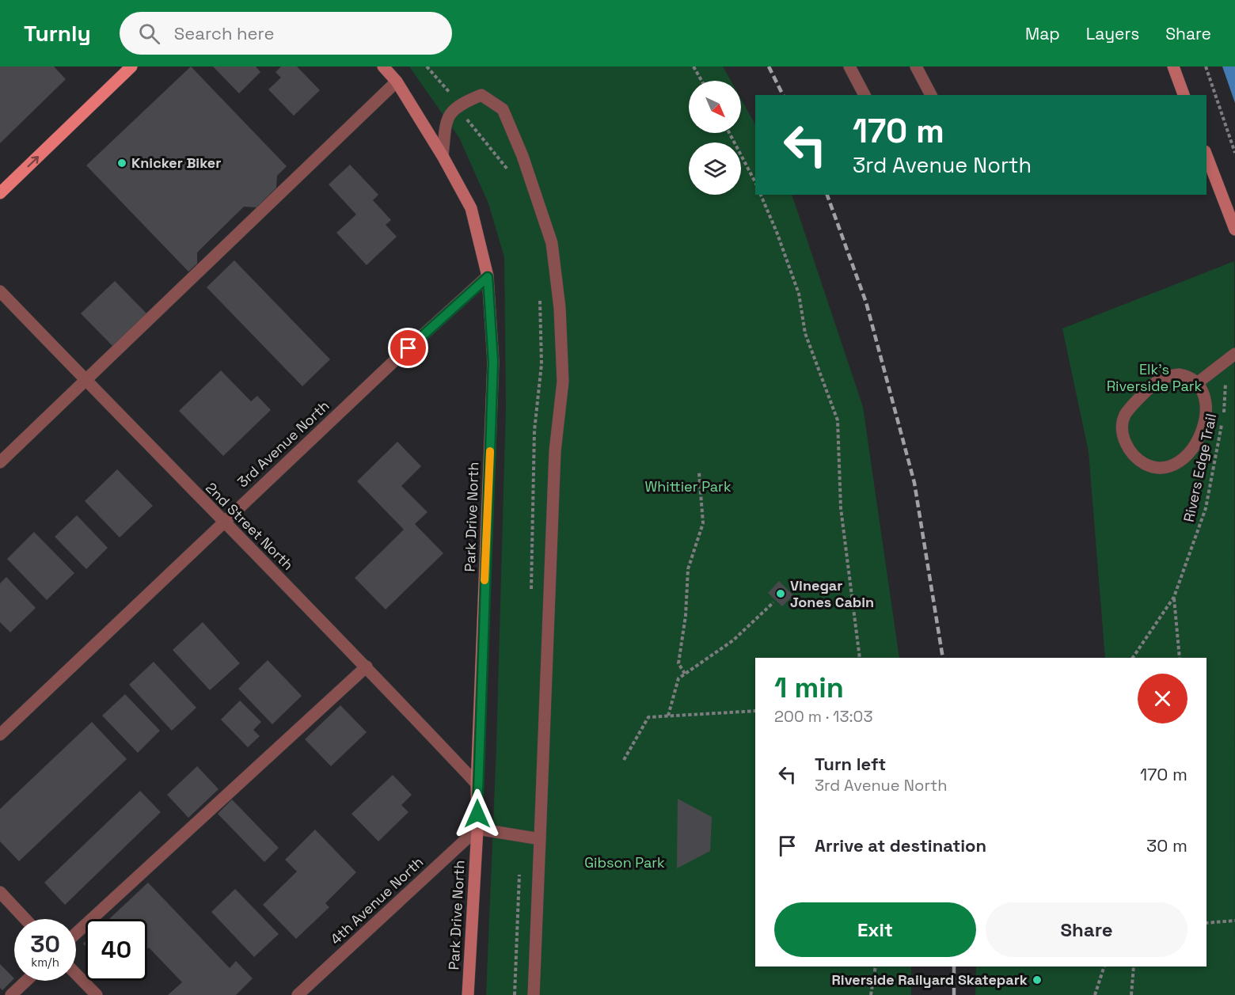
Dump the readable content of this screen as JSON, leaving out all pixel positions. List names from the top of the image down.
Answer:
{
  "streets": {
    "street": [
      "3rd Avenue North",
      "Park Drive North",
      "2nd Street North",
      "4th Avenue North"
    ],
    "path": ["Rivers Edge Trail"]
  },
  "crossings": [
    ["3rd Avenue North", "Park Drive North"],
    ["3rd Avenue North", "2nd Street North"],
    ["Park Drive North", "2nd Street North"],
    ["Park Drive North", "4th Avenue North"]
  ],
  "parks": ["Elk's Riverside Park", "Whittier Park", "Gibson Park"],
  "places": ["Knicker Biker", "Vinegar Jones Cabin", "Riverside Railyard Skatepark"],
  "north": "bottom right",
  "page": {
    "header": "Turnly",
    "search": "Search here",
    "nav": ["Map", "Layers", "Share"],
    "turn": ["170 m", "3rd Avenue North"],
    "heading": ["1 min", "200 m · 13:03"],
    "list": [
      {
        "name": "Turn left",
        "note": "3rd Avenue North",
        "value": "170 m"
      },
      {
        "name": "Arrive at destination",
        "value": "30 m"
      }
    ],
    "buttons": ["Exit", "Share"],
    "speed": "30 km/h",
    "limit": "40"
  }
}
